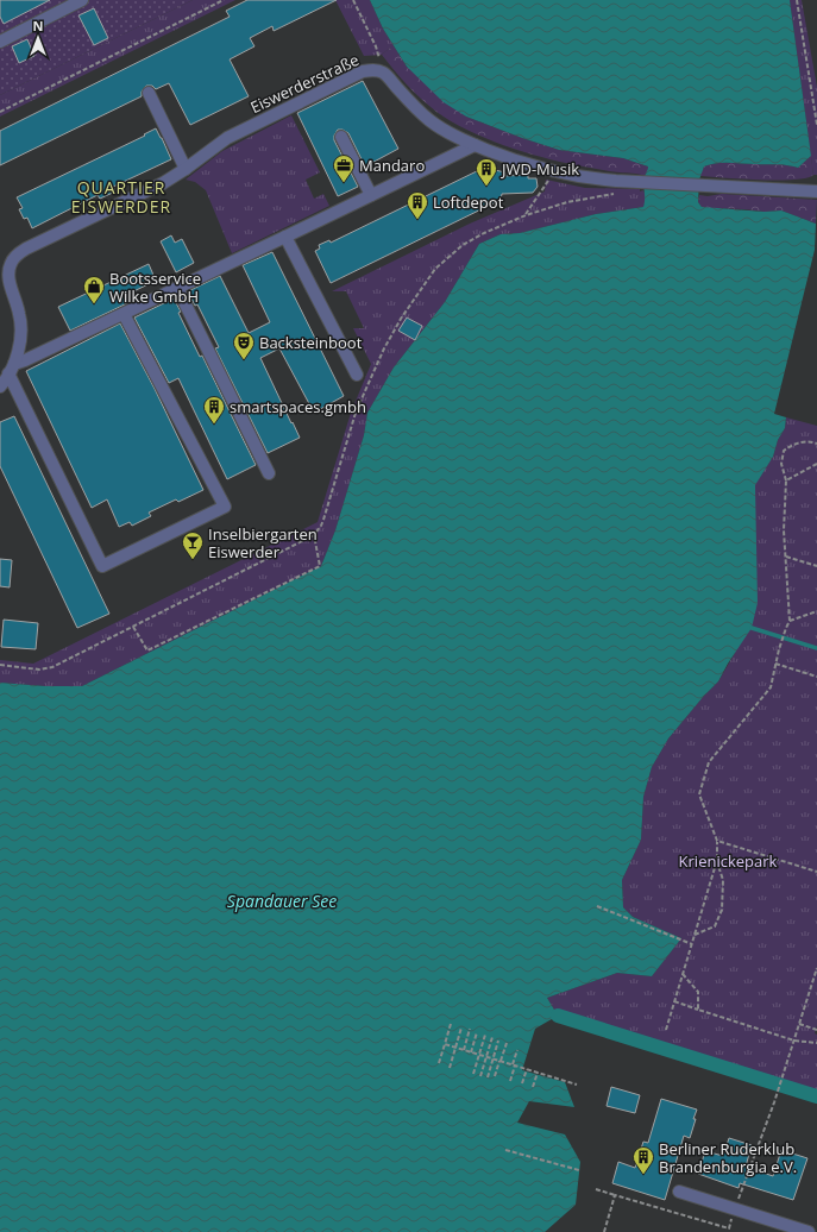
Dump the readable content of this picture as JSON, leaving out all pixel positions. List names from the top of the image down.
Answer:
{
  "streets": {
    "street": ["Eiswerderstraße"]
  },
  "districts": ["QUARTIER EISWERDER"],
  "water": ["Spandauer See"],
  "parks": ["Krienickepark"],
  "places": {
    "office": ["Mandaro"],
    "building": [
      "JWD-Musik",
      "Loftdepot",
      "smartspaces.gmbh",
      "Berliner Ruderklub Brandenburgia e.V."
    ],
    "shop": ["Bootsservice Wilke GmbH"],
    "theatre": ["Backsteinboot"],
    "bar": ["Inselbiergarten Eiswerder"]
  },
  "north": "top"
}
